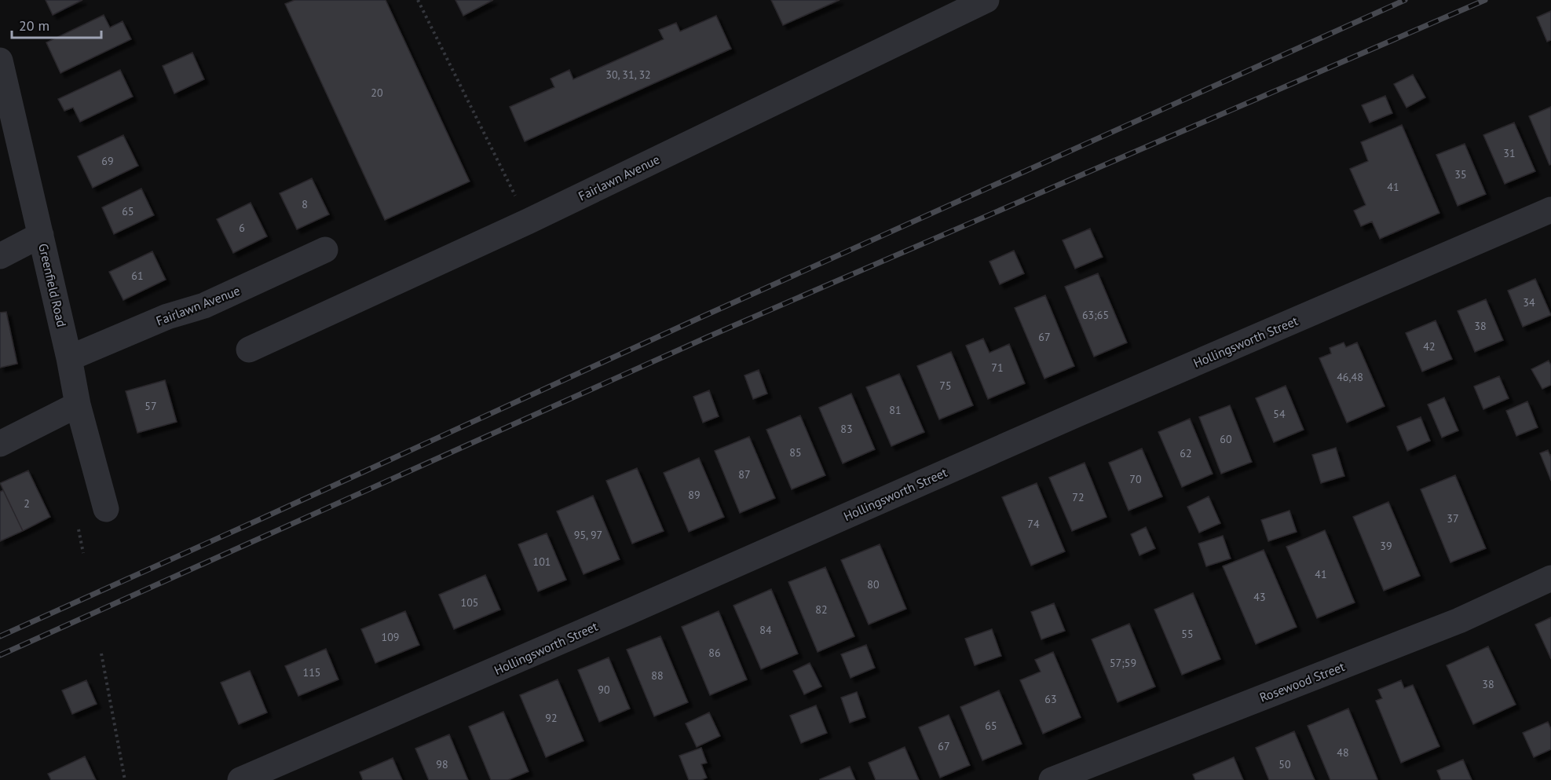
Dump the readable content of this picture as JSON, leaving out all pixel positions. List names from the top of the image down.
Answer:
{
  "streets": {
    "street": [
      "Fairlawn Avenue",
      "Greenfield Road",
      "Hollingsworth Street",
      "Rosewood Street"
    ]
  },
  "crossings": [
    ["Fairlawn Avenue", "Greenfield Road"]
  ],
  "house_numbers": [
    "30, 31, 32",
    "20",
    "31",
    "69",
    "35",
    "41",
    "8",
    "65",
    "6",
    "61",
    "34",
    "63;65",
    "38",
    "67",
    "42",
    "71",
    "46,48",
    "75",
    "57",
    "81",
    "54",
    "83",
    "60",
    "85",
    "62",
    "87",
    "70",
    "89",
    "72",
    "2",
    "37",
    "74",
    "95, 97",
    "39",
    "101",
    "41",
    "80",
    "43",
    "105",
    "82",
    "84",
    "55",
    "109",
    "86",
    "57;59",
    "115",
    "88",
    "38",
    "90",
    "63",
    "92",
    "65",
    "67",
    "48",
    "98",
    "50"
  ],
  "scale_bar": "20 m"
}
